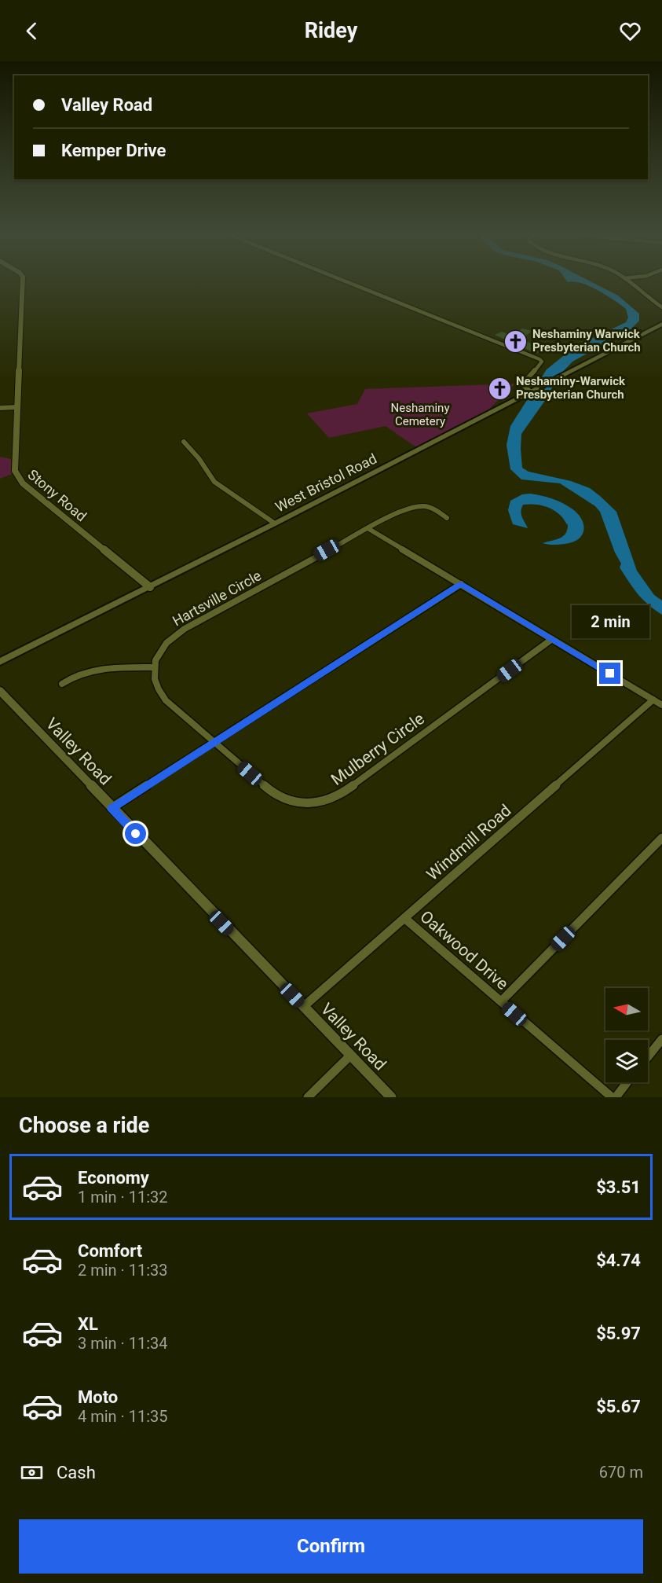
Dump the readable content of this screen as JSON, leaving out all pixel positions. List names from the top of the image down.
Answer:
{
  "streets": {
    "main road": ["West Bristol Road"],
    "street": [
      "Stony Road",
      "Hartsville Circle",
      "Mulberry Circle",
      "Valley Road",
      "Windmill Road",
      "Oakwood Drive"
    ]
  },
  "crossings": [
    ["West Bristol Road", "Stony Road"],
    ["Valley Road", "Windmill Road"],
    ["Windmill Road", "Oakwood Drive"]
  ],
  "parks": ["Neshaminy Cemetery"],
  "places": {
    "church": ["Neshaminy Warwick Presbyterian Church", "Neshaminy-Warwick Presbyterian Church"]
  },
  "north": "left",
  "page": {
    "header": "Ridey",
    "banner": ["Valley Road", "Kemper Drive"],
    "bubble": "2 min",
    "heading": "Choose a ride",
    "list": [
      {
        "name": "Economy",
        "note": "1 min · 11:32",
        "value": "$3.51"
      },
      {
        "name": "Comfort",
        "note": "2 min · 11:33",
        "value": "$4.74"
      },
      {
        "name": "XL",
        "note": "3 min · 11:34",
        "value": "$5.97"
      },
      {
        "name": "Moto",
        "note": "4 min · 11:35",
        "value": "$5.67"
      }
    ],
    "pay": ["Cash", "670 m"],
    "buttons": "Confirm"
  }
}
